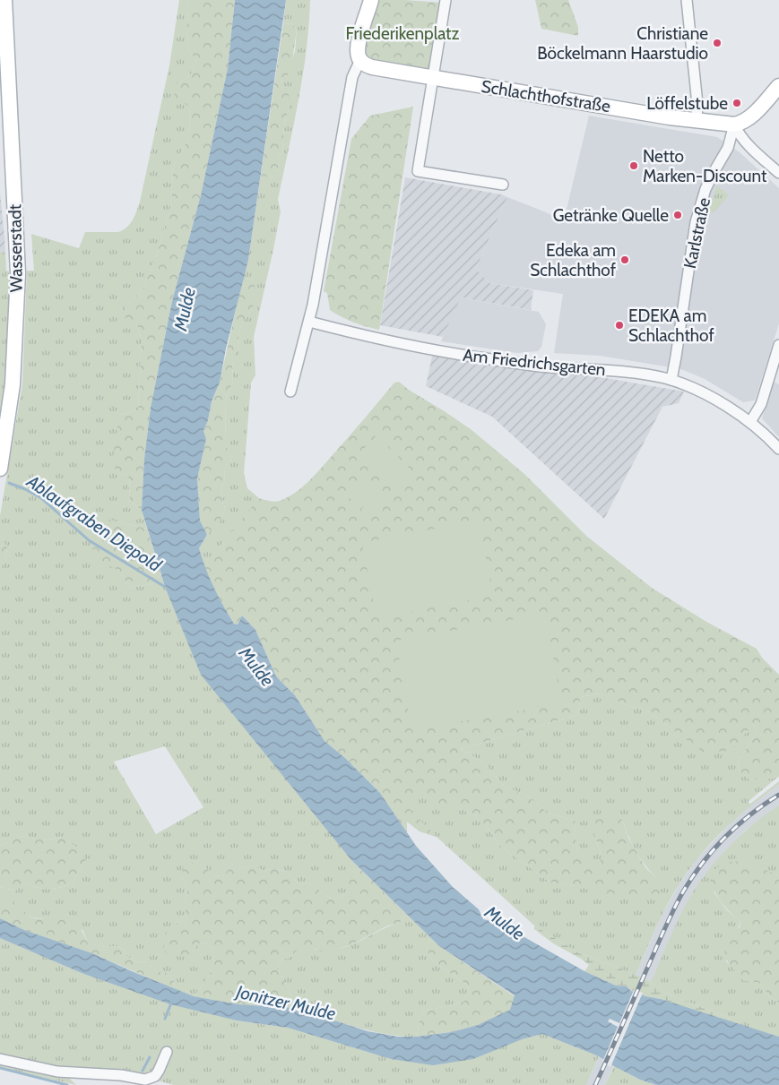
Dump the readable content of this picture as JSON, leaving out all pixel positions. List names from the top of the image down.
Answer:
{
  "streets": {
    "main road": ["Schlachthofstraße", "Wasserstadt"],
    "street": ["Karlstraße", "Am Friedrichsgarten"]
  },
  "crossings": [
    ["Schlachthofstraße", "Karlstraße"],
    ["Karlstraße", "Am Friedrichsgarten"]
  ],
  "water": ["Mulde", "Ablaufgraben Diepold", "Jonitzer Mulde"],
  "parks": ["Friederikenplatz"],
  "places": [
    "Christiane Böckelmann Haarstudio",
    "Löffelstube",
    "Netto Marken-Discount",
    "Getränke Quelle",
    "Edeka am Schlachthof",
    "EDEKA am Schlachthof"
  ]
}
